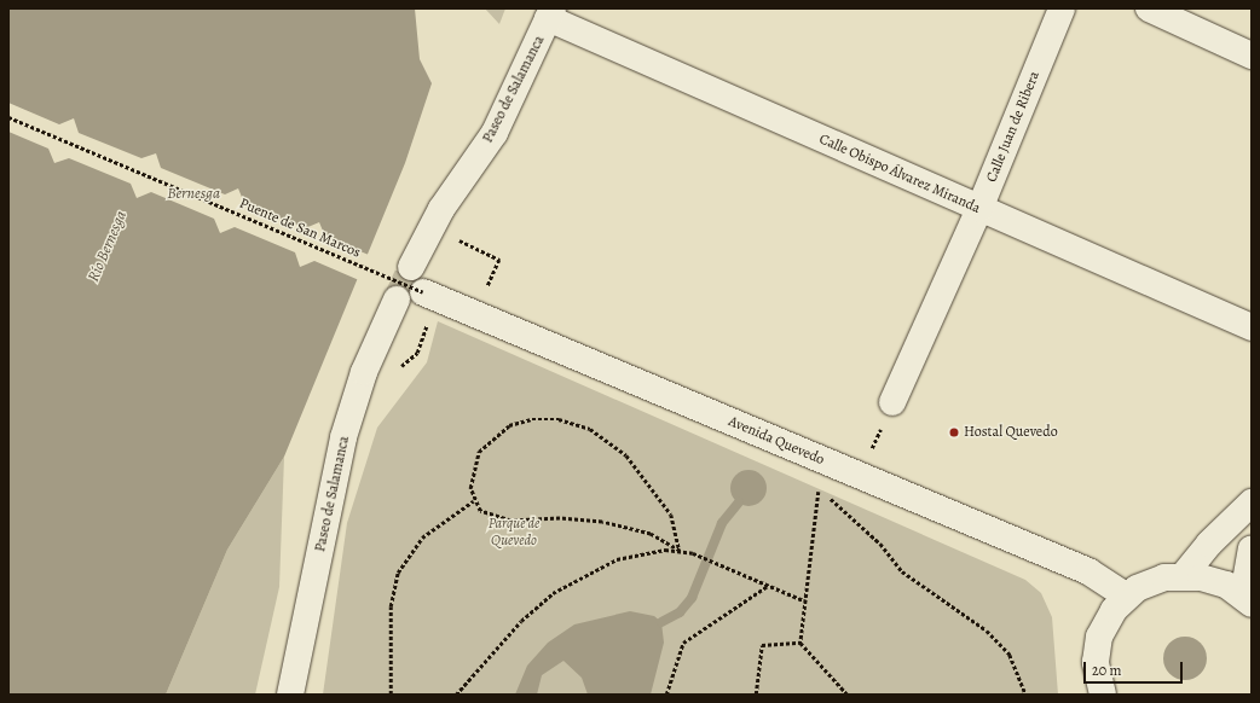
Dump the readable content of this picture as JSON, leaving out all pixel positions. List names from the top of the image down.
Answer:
{
  "streets": {
    "street": [
      "Paseo de Salamanca",
      "Calle Juan de Ribera",
      "Calle Obispo Álvarez Miranda",
      "Avenida Quevedo"
    ],
    "path": ["Puente de San Marcos"]
  },
  "crossings": [
    ["Paseo de Salamanca", "Calle Obispo Álvarez Miranda"],
    ["Calle Juan de Ribera", "Calle Obispo Álvarez Miranda"],
    ["Puente de San Marcos", "Avenida Quevedo"]
  ],
  "water": ["Bernesga", "Río Bernesga"],
  "parks": ["Parque de Quevedo"],
  "places": ["Hostal Quevedo"],
  "scale_bar": "20 m"
}
